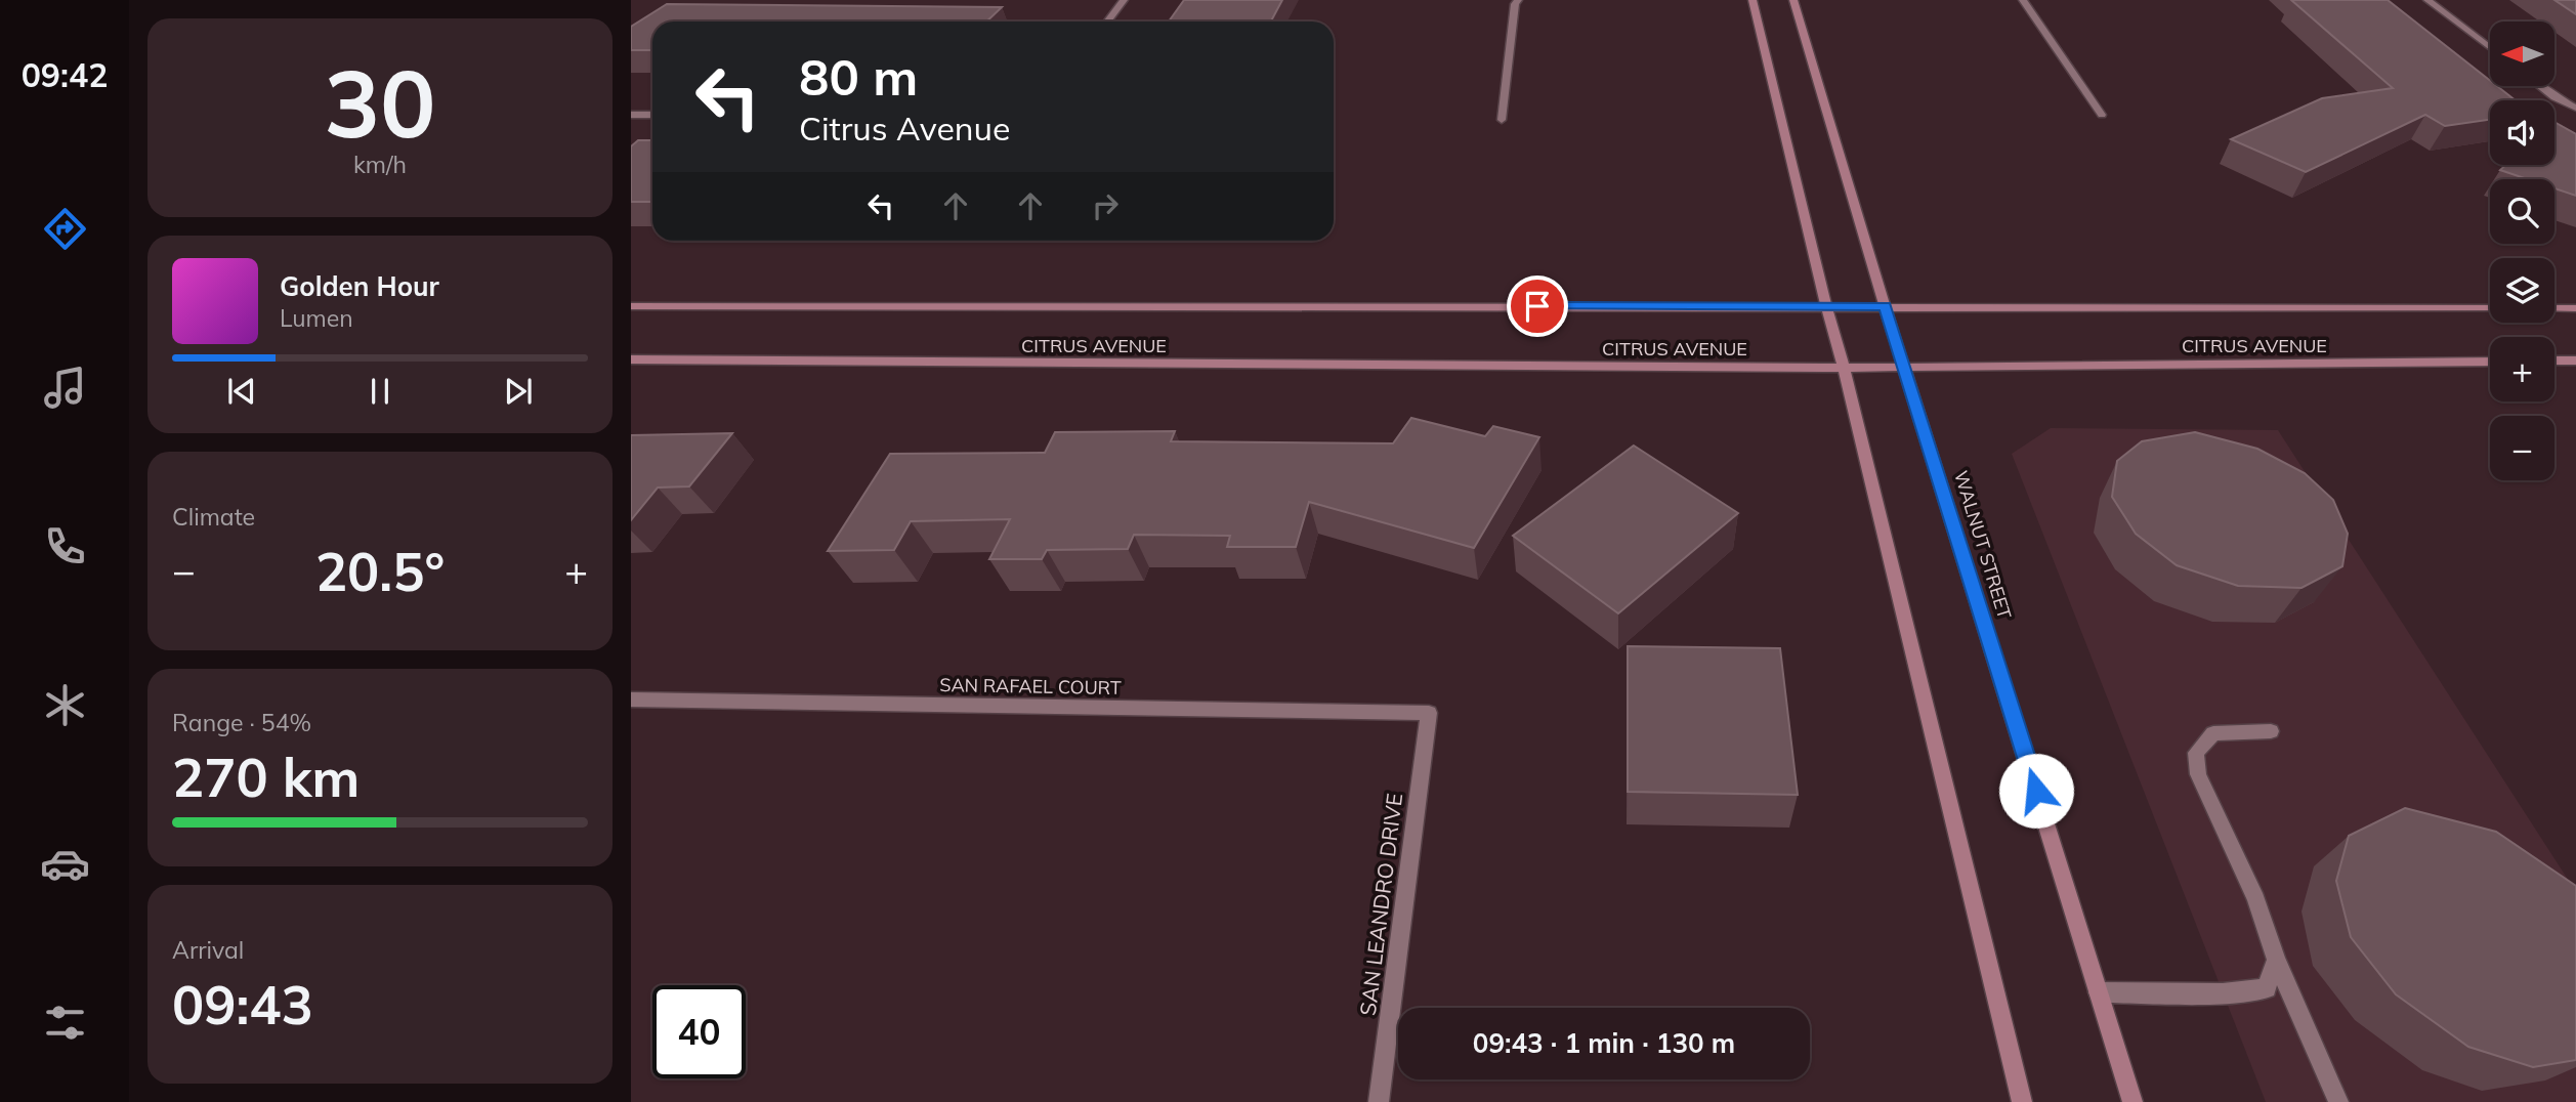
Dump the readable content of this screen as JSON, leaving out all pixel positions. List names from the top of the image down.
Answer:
{
  "streets": {
    "main road": ["CITRUS AVENUE", "WALNUT STREET"],
    "street": ["SAN RAFAEL COURT", "SAN LEANDRO DRIVE"]
  },
  "crossings": [
    ["CITRUS AVENUE", "WALNUT STREET"],
    ["SAN RAFAEL COURT", "SAN LEANDRO DRIVE"]
  ],
  "north": "left",
  "page": {
    "tabs": "09:42",
    "tile": [
      ["30", "km/h"],
      "Climate",
      ["Range · 54%", "270 km"],
      ["Arrival", "09:43"]
    ],
    "map_buttons": ["+", "−"],
    "turn": ["80 m", "Citrus Avenue"],
    "song": ["Golden Hour", "Lumen"],
    "heat": ["−", "20.5°", "+"],
    "limit": "40",
    "trip": "09:43 · 1 min · 130 m"
  }
}
